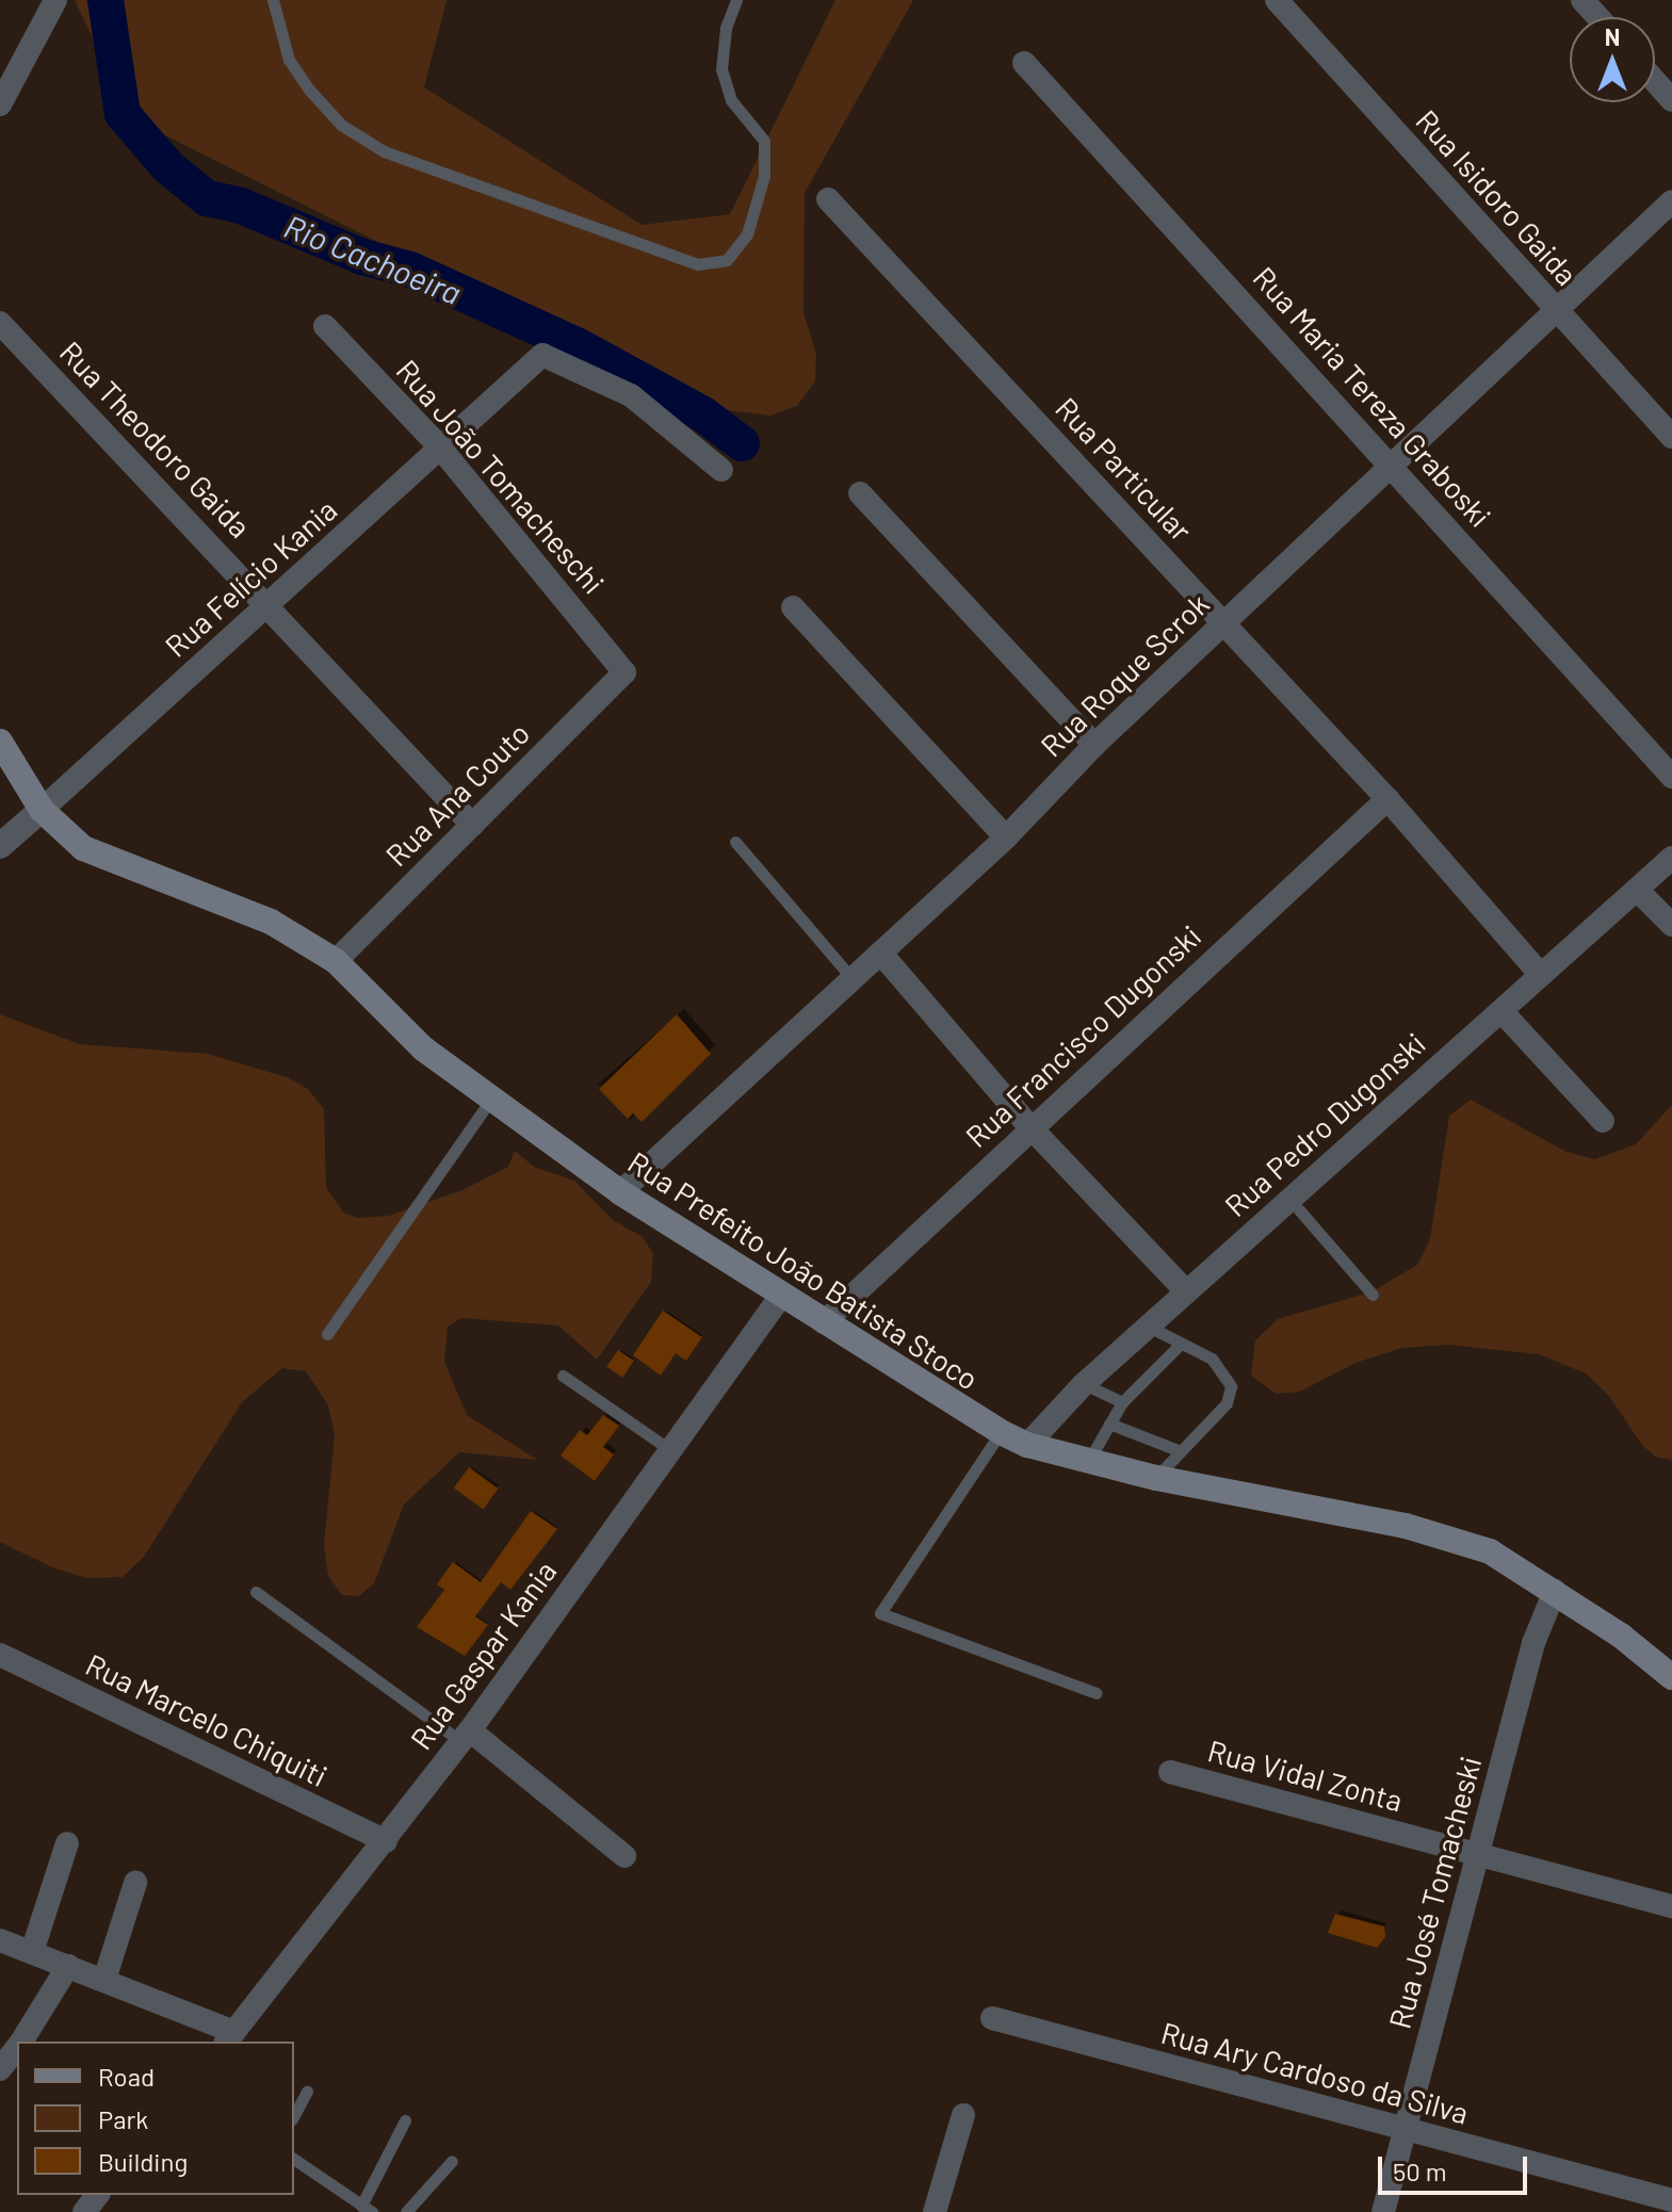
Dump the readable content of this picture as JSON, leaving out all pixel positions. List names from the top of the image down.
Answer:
{
  "streets": {
    "main road": ["Rua Prefeito João Batista Stoco"],
    "street": [
      "Rua Isidoro Gaida",
      "Rua Maria Tereza Graboski",
      "Rua Theodoro Gaida",
      "Rua Particular",
      "Rua João Tomacheschi",
      "Rua Felício Kania",
      "Rua Roque Scrok",
      "Rua Ana Couto",
      "Rua Francisco Dugonski",
      "Rua Pedro Dugonski",
      "Rua Gaspar Kania",
      "Rua Marcelo Chiquiti",
      "Rua Vidal Zonta",
      "Rua José Tomacheski",
      "Rua Ary Cardoso da Silva"
    ]
  },
  "crossings": [
    ["Rua Isidoro Gaida", "Rua Roque Scrok"],
    ["Rua Maria Tereza Graboski", "Rua Roque Scrok"],
    ["Rua Theodoro Gaida", "Rua Felício Kania"],
    ["Rua Theodoro Gaida", "Rua Ana Couto"],
    ["Rua Particular", "Rua Roque Scrok"],
    ["Rua Particular", "Rua Francisco Dugonski"],
    ["Rua Particular", "Rua Pedro Dugonski"],
    ["Rua João Tomacheschi", "Rua Felício Kania"],
    ["Rua João Tomacheschi", "Rua Ana Couto"],
    ["Rua Felício Kania", "Rua Prefeito João Batista Stoco"],
    ["Rua Roque Scrok", "Rua Prefeito João Batista Stoco"],
    ["Rua Ana Couto", "Rua Prefeito João Batista Stoco"],
    ["Rua Francisco Dugonski", "Rua Prefeito João Batista Stoco"],
    ["Rua Pedro Dugonski", "Rua Prefeito João Batista Stoco"],
    ["Rua Prefeito João Batista Stoco", "Rua Gaspar Kania"],
    ["Rua Prefeito João Batista Stoco", "Rua José Tomacheski"],
    ["Rua Gaspar Kania", "Rua Marcelo Chiquiti"],
    ["Rua Vidal Zonta", "Rua José Tomacheski"],
    ["Rua José Tomacheski", "Rua Ary Cardoso da Silva"]
  ],
  "water": ["Rio Cachoeira"],
  "legend": ["Road", "Park", "Building"],
  "scale_bar": "50 m",
  "north": "top"
}
